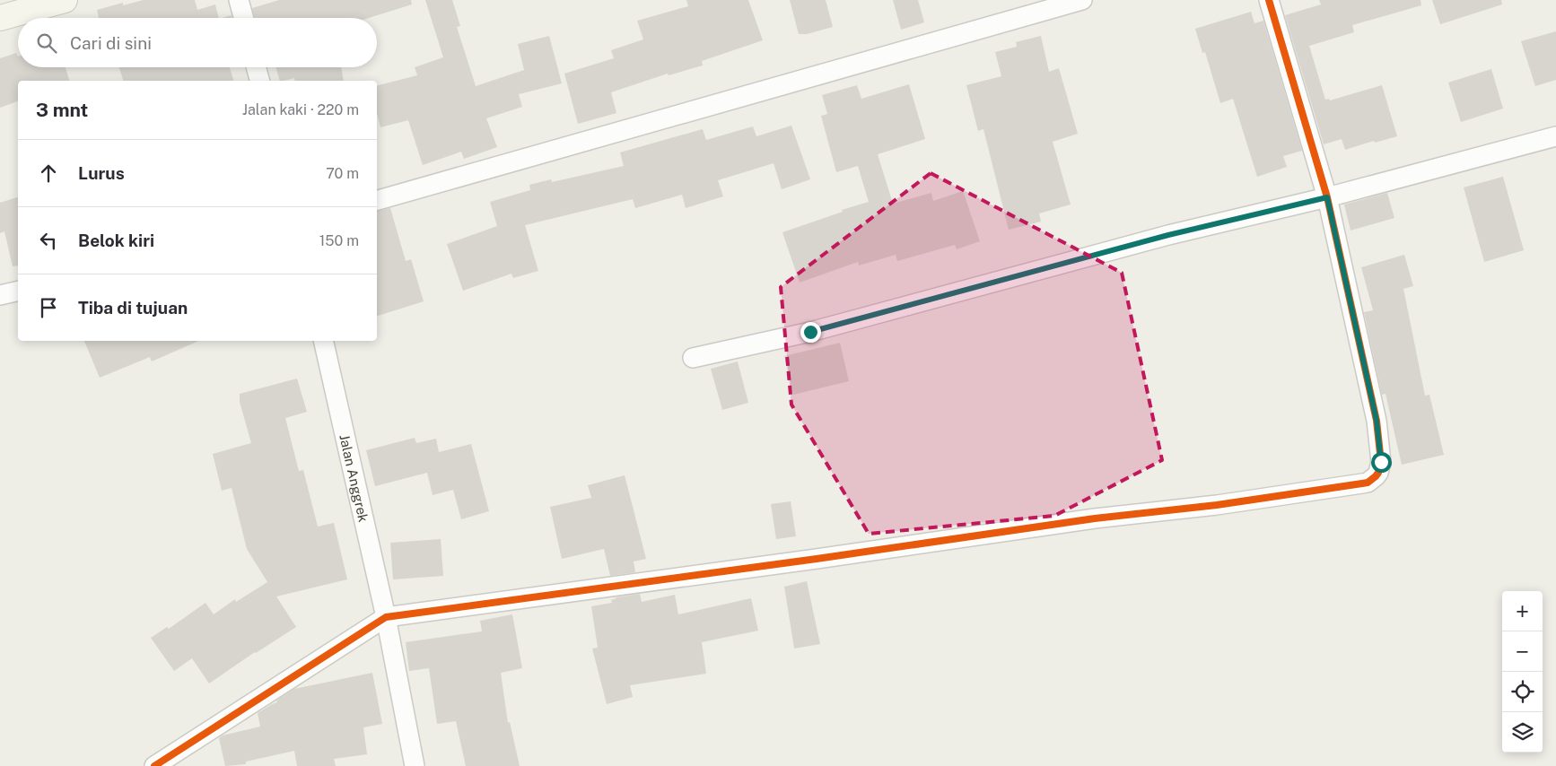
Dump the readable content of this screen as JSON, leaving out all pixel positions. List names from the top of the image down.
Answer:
{
  "streets": {
    "street": ["Jalan Anggrek"]
  },
  "page": {
    "search": "Cari di sini",
    "heading": ["3 mnt", "Jalan kaki · 220 m"],
    "list": [
      ["Lurus", "70 m"],
      ["Belok kiri", "150 m"],
      "Tiba di tujuan"
    ],
    "map_buttons": ["+", "−"]
  }
}
